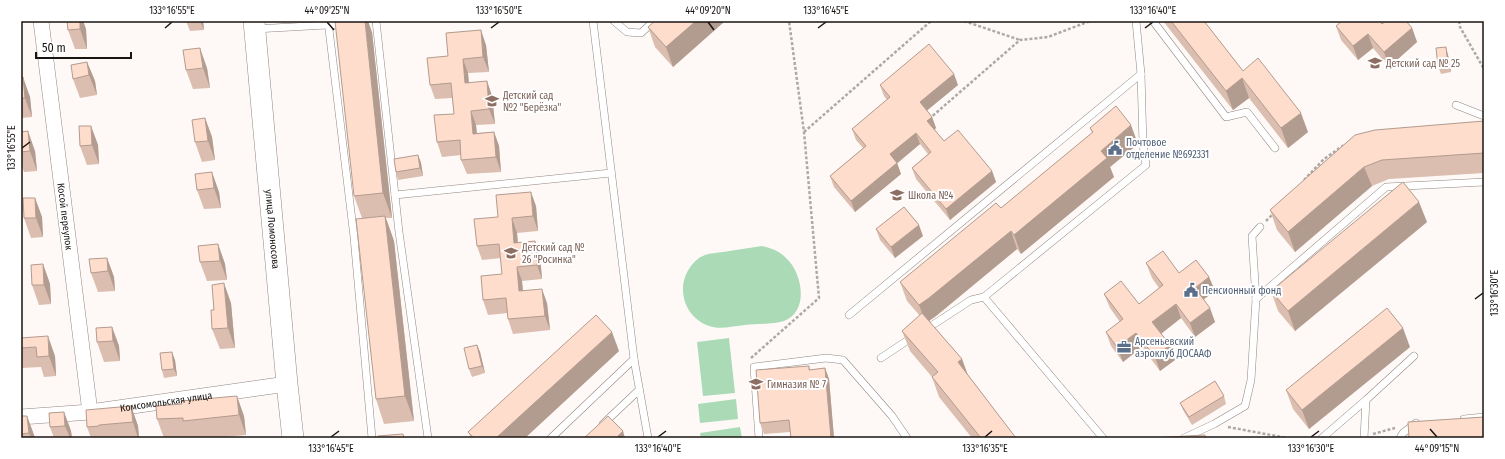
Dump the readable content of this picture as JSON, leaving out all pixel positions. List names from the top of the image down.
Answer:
{
  "streets": {
    "main road": ["улица Ломоносова"],
    "street": ["Косой переулок", "Комсомольская улица"]
  },
  "crossings": [
    ["Косой переулок", "Комсомольская улица"],
    ["улица Ломоносова", "Комсомольская улица"]
  ],
  "places": {
    "school or university": [
      "Детский сад № 25",
      "Детский сад №2 \"Берёзка\"",
      "Школа №4",
      "Детский сад № 26 \"Росинка\"",
      "Гимназия № 7"
    ],
    "public building": ["Почтовое отделение №692331", "Пенсионный фонд"],
    "office": ["Арсеньевский аэроклуб ДОСААФ"]
  },
  "scale_bar": "50 m",
  "coordinates": [
    "133°16'55\"E",
    "44°09'25\"N",
    "133°16'50\"E",
    "44°09'20\"N",
    "133°16'45\"E",
    "133°16'40\"E",
    "133°16'30\"E",
    "133°16'35\"E",
    "44°09'15\"N"
  ]
}
